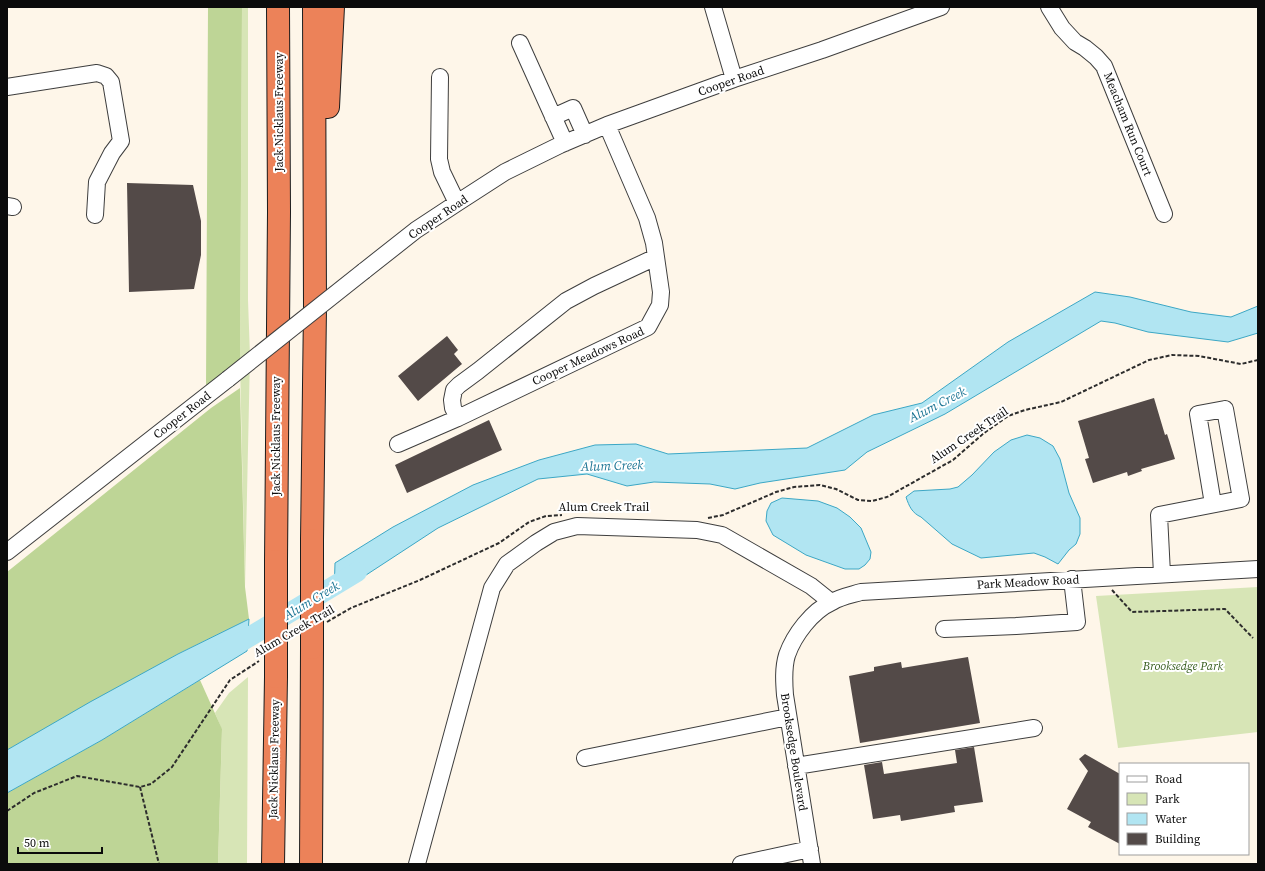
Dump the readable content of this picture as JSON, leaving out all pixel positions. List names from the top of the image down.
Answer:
{
  "streets": {
    "highway": ["Jack Nicklaus Freeway"],
    "street": [
      "Cooper Road",
      "Meacham Run Court",
      "Cooper Meadows Road",
      "Park Meadow Road",
      "Brooksedge Boulevard"
    ],
    "path": ["Alum Creek Trail"]
  },
  "crossings": [
    ["Cooper Road", "Cooper Meadows Road"],
    ["Park Meadow Road", "Brooksedge Boulevard"]
  ],
  "water": ["Alum Creek"],
  "parks": ["Brooksedge Park"],
  "legend": [
    "Road",
    "Park",
    "Water",
    "Building"
  ],
  "scale_bar": "50 m"
}
